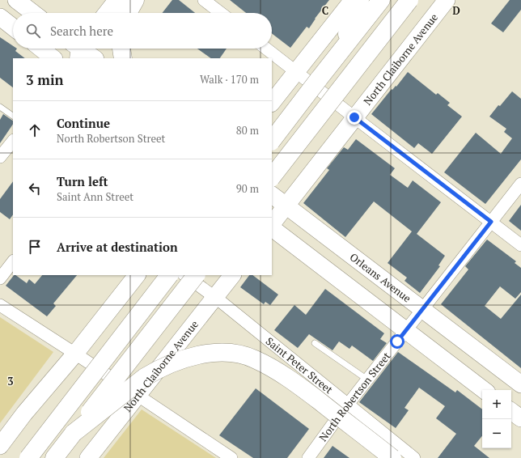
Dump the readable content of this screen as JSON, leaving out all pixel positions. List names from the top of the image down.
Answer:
{
  "streets": {
    "main road": ["North Claiborne Avenue", "Orleans Avenue"],
    "street": ["Saint Peter Street", "North Robertson Street"]
  },
  "crossings": [
    ["North Claiborne Avenue", "Orleans Avenue"],
    ["North Claiborne Avenue", "Saint Peter Street"],
    ["Orleans Avenue", "North Robertson Street"],
    ["Saint Peter Street", "North Robertson Street"]
  ],
  "page": {
    "search": "Search here",
    "heading": ["3 min", "Walk · 170 m"],
    "list": [
      ["Continue", "North Robertson Street", "80 m"],
      ["Turn left", "Saint Ann Street", "90 m"],
      "Arrive at destination"
    ],
    "map_buttons": ["+", "−"]
  },
  "grid": {
    "columns": ["C", "D"],
    "rows": ["3"]
  }
}
